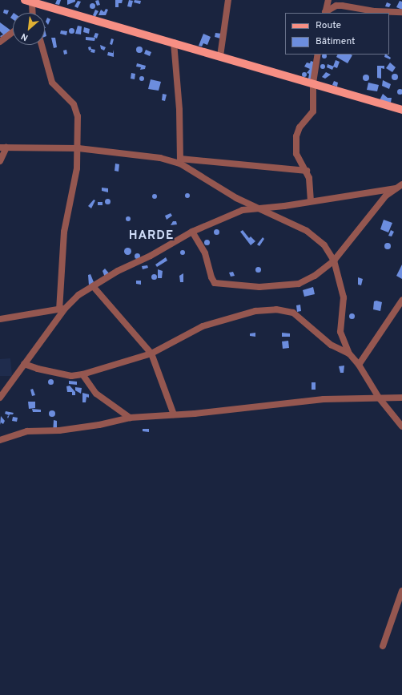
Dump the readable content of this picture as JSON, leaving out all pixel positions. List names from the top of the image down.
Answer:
{
  "districts": ["HARDE"],
  "legend": ["Route", "Bâtiment"],
  "north": "bottom left"
}
